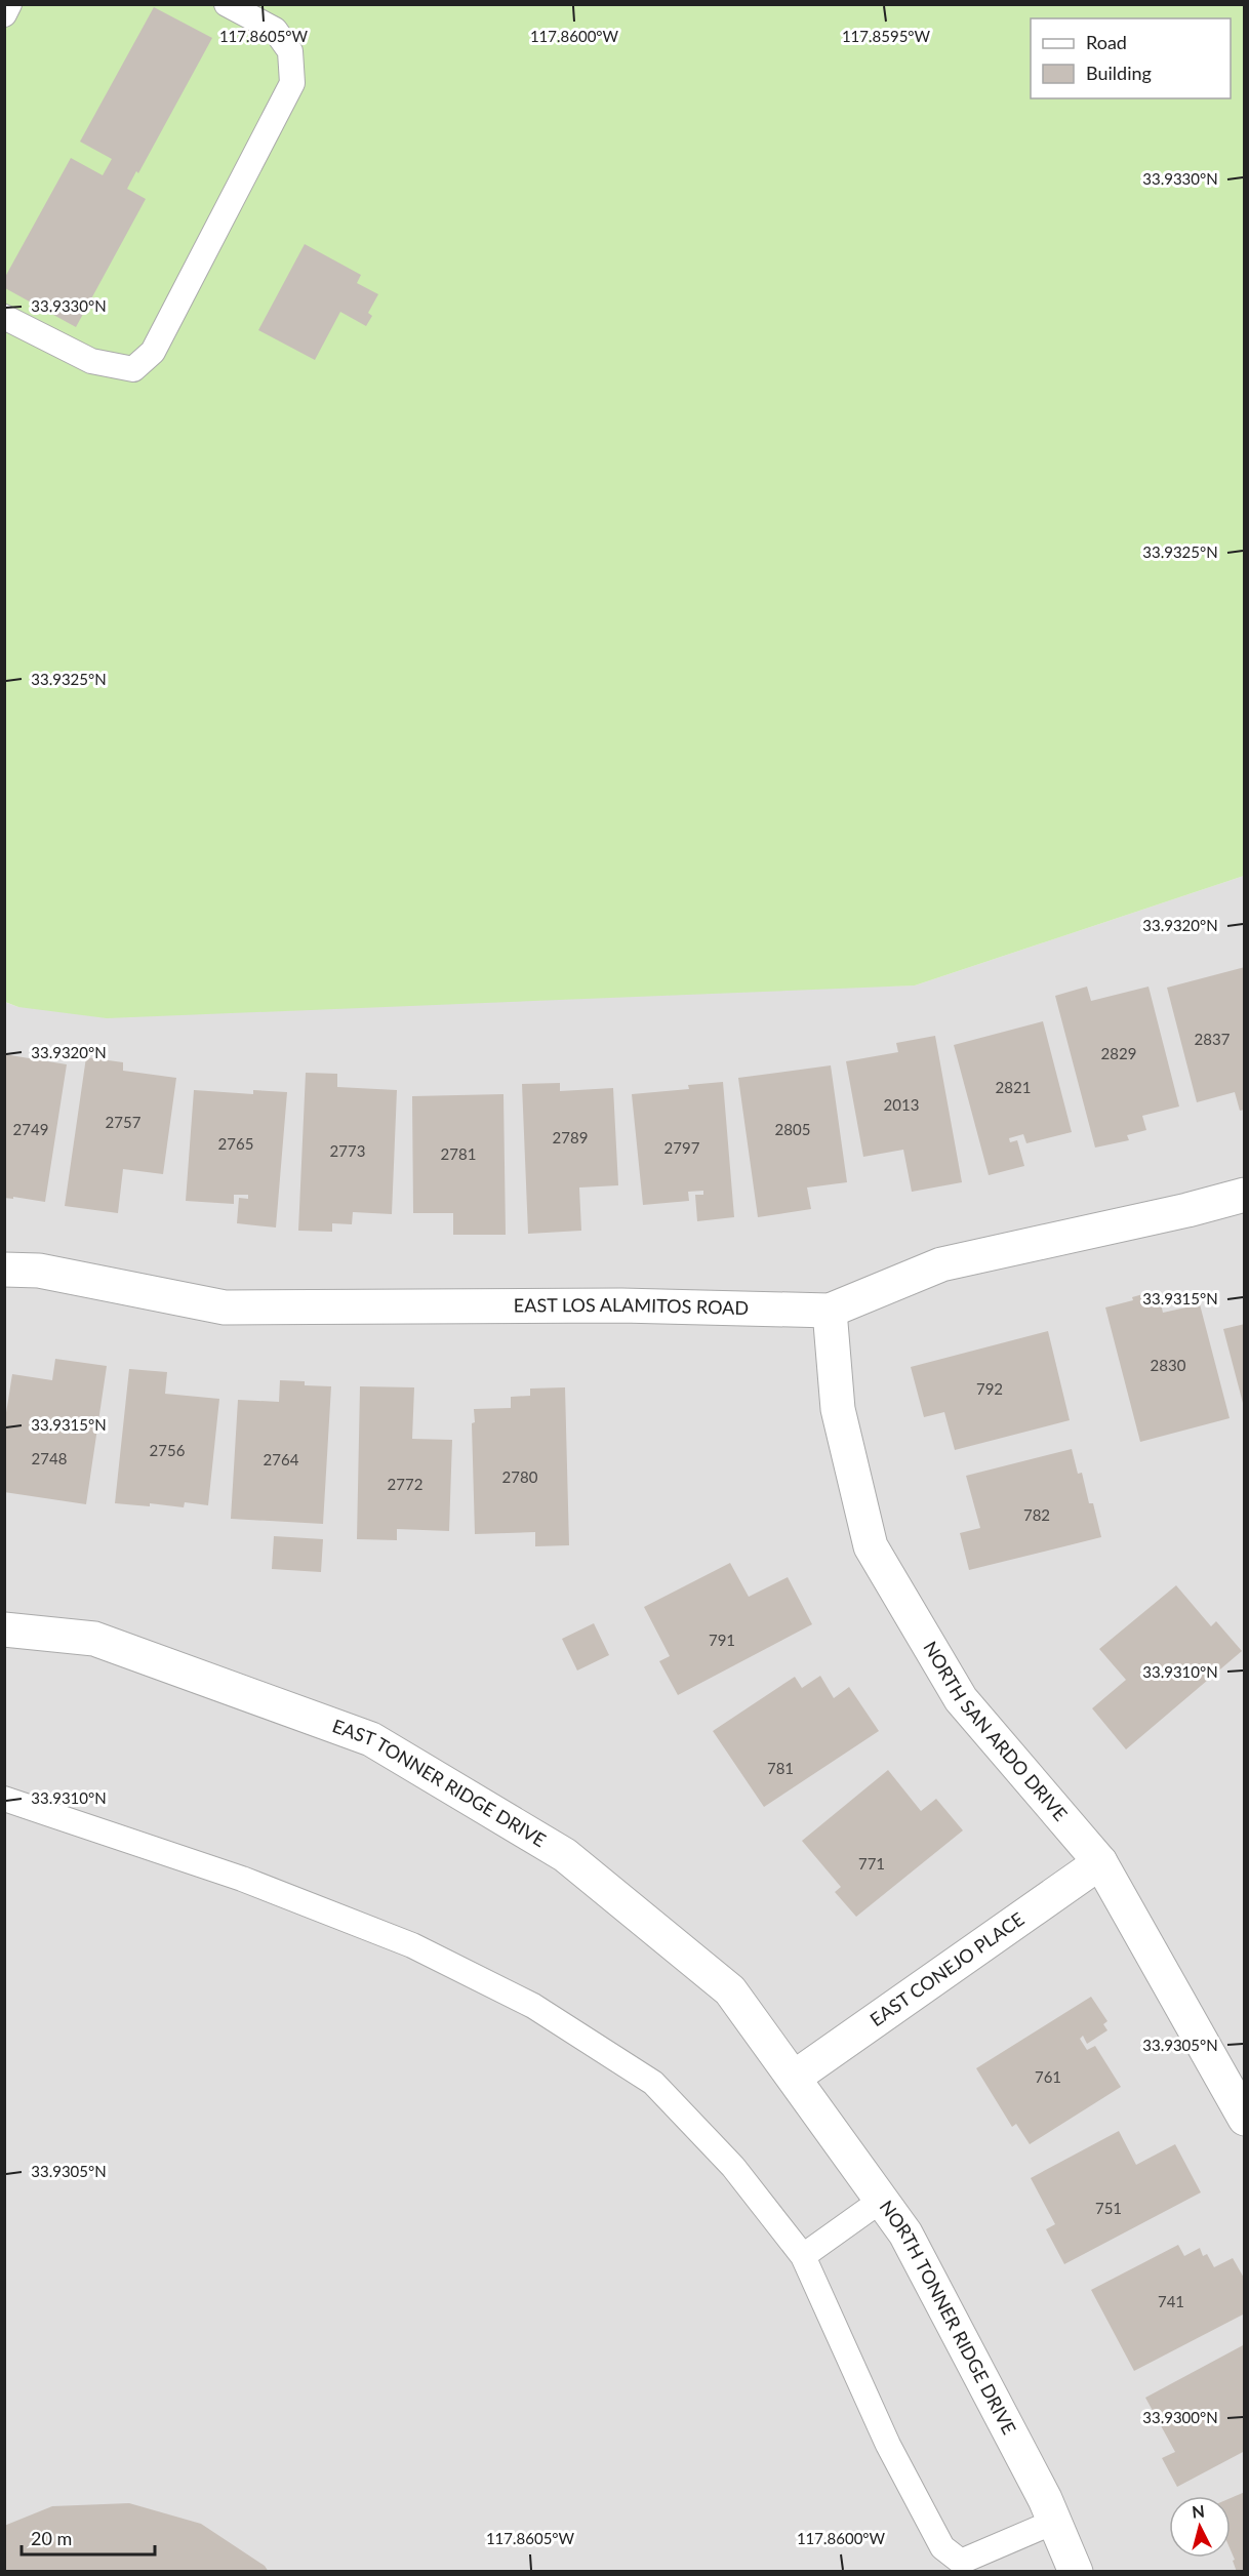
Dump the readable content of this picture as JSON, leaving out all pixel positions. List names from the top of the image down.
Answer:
{
  "streets": {
    "street": [
      "EAST LOS ALAMITOS ROAD",
      "NORTH SAN ARDO DRIVE",
      "EAST TONNER RIDGE DRIVE",
      "EAST CONEJO PLACE",
      "NORTH TONNER RIDGE DRIVE"
    ]
  },
  "crossings": [
    ["EAST LOS ALAMITOS ROAD", "NORTH SAN ARDO DRIVE"],
    ["NORTH SAN ARDO DRIVE", "EAST CONEJO PLACE"],
    ["EAST TONNER RIDGE DRIVE", "EAST CONEJO PLACE"],
    ["EAST TONNER RIDGE DRIVE", "NORTH TONNER RIDGE DRIVE"],
    ["EAST CONEJO PLACE", "NORTH TONNER RIDGE DRIVE"]
  ],
  "house_numbers": [
    "2837",
    "2829",
    "2821",
    "2013",
    "2757",
    "2749",
    "2805",
    "2789",
    "2765",
    "2797",
    "2773",
    "2781",
    "2830",
    "792",
    "2756",
    "2748",
    "2764",
    "2780",
    "2772",
    "782",
    "791",
    "781",
    "771",
    "761",
    "751",
    "741"
  ],
  "legend": ["Road", "Building"],
  "scale_bar": "20 m",
  "north": "top",
  "coordinates": [
    "117.8605°W",
    "117.8600°W",
    "117.8595°W",
    "33.9330°N",
    "33.9325°N",
    "33.9320°N",
    "33.9315°N",
    "33.9310°N",
    "33.9305°N",
    "33.9300°N"
  ]
}
